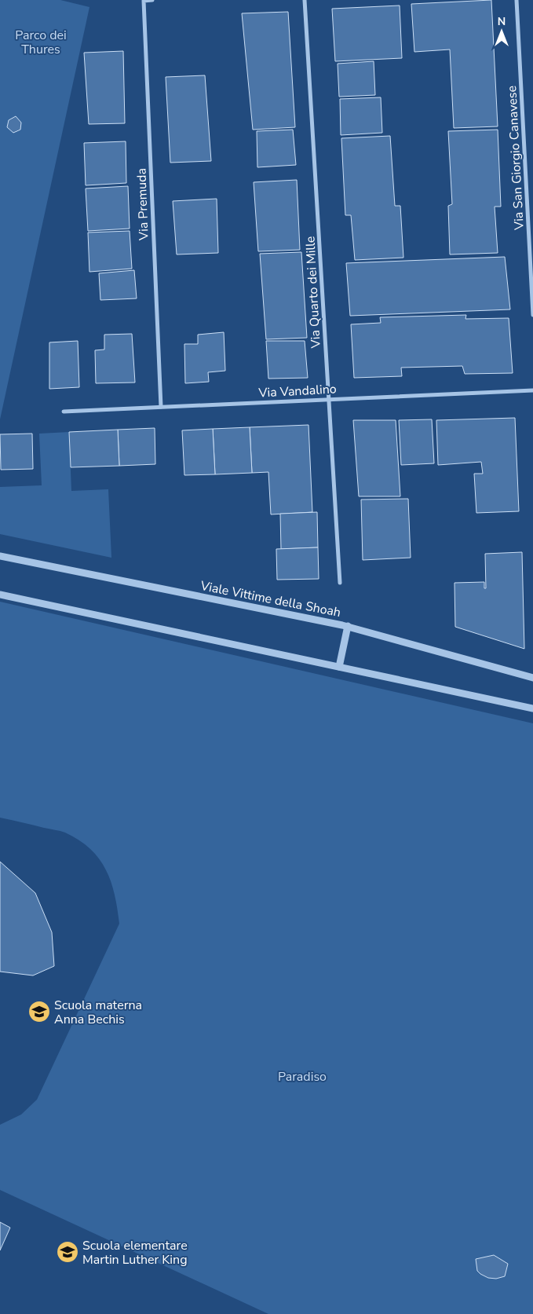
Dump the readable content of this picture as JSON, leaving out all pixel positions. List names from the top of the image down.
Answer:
{
  "streets": {
    "street": [
      "Via San Giorgio Canavese",
      "Via Premuda",
      "Via Quarto dei Mille",
      "Via Vandalino",
      "Viale Vittime della Shoah"
    ]
  },
  "crossings": [
    ["Via Premuda", "Via Vandalino"],
    ["Via Quarto dei Mille", "Via Vandalino"]
  ],
  "parks": ["Parco dei Thures", "Paradiso"],
  "places": {
    "school or university": ["Scuola materna Anna Bechis", "Scuola elementare Martin Luther King"]
  },
  "north": "top"
}
